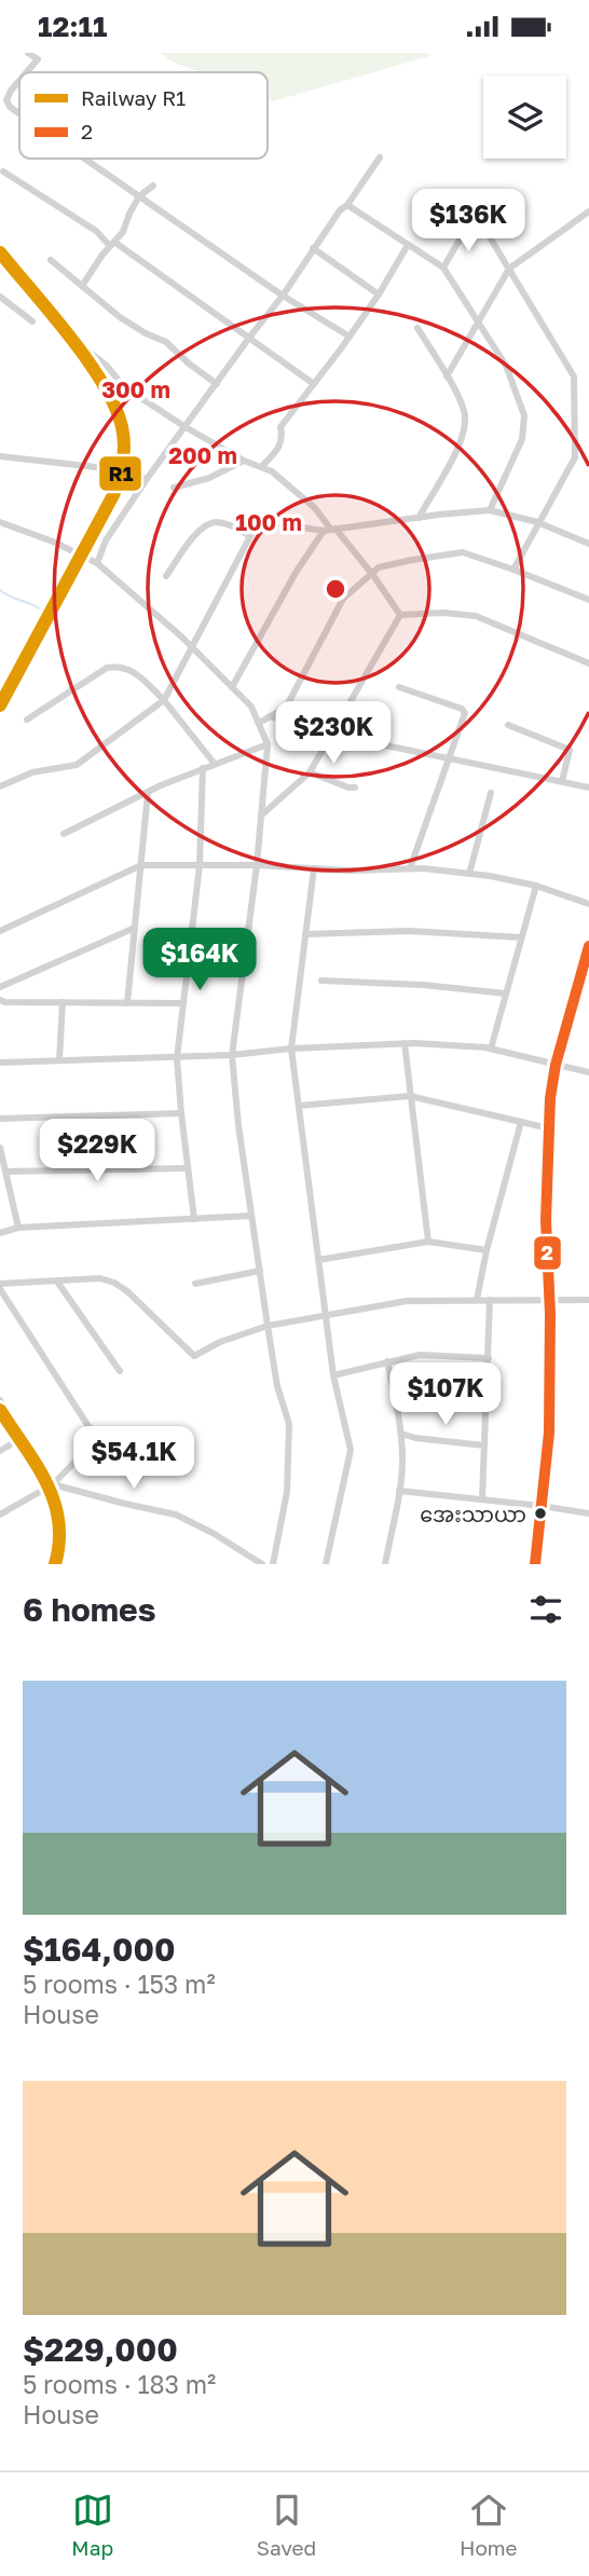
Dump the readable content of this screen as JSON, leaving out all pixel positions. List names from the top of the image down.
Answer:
{
  "places": ["အေးသာယာ"],
  "lines": ["rail line R1", "transit line 2"],
  "legend": ["Railway R1", "2"],
  "page": {
    "status": "12:11",
    "price": [
      "$136K",
      "$230K",
      "$164K",
      "$229K",
      "$107K",
      "$54.1K"
    ],
    "heading": "6 homes",
    "list": [
      {
        "name": "$164,000",
        "note": "5 rooms · 153 m² · House"
      },
      {
        "name": "$229,000",
        "note": "5 rooms · 183 m² · House"
      }
    ],
    "tabs": ["Map", "Saved", "Home"]
  },
  "rings": ["300 m", "200 m", "100 m"]
}
